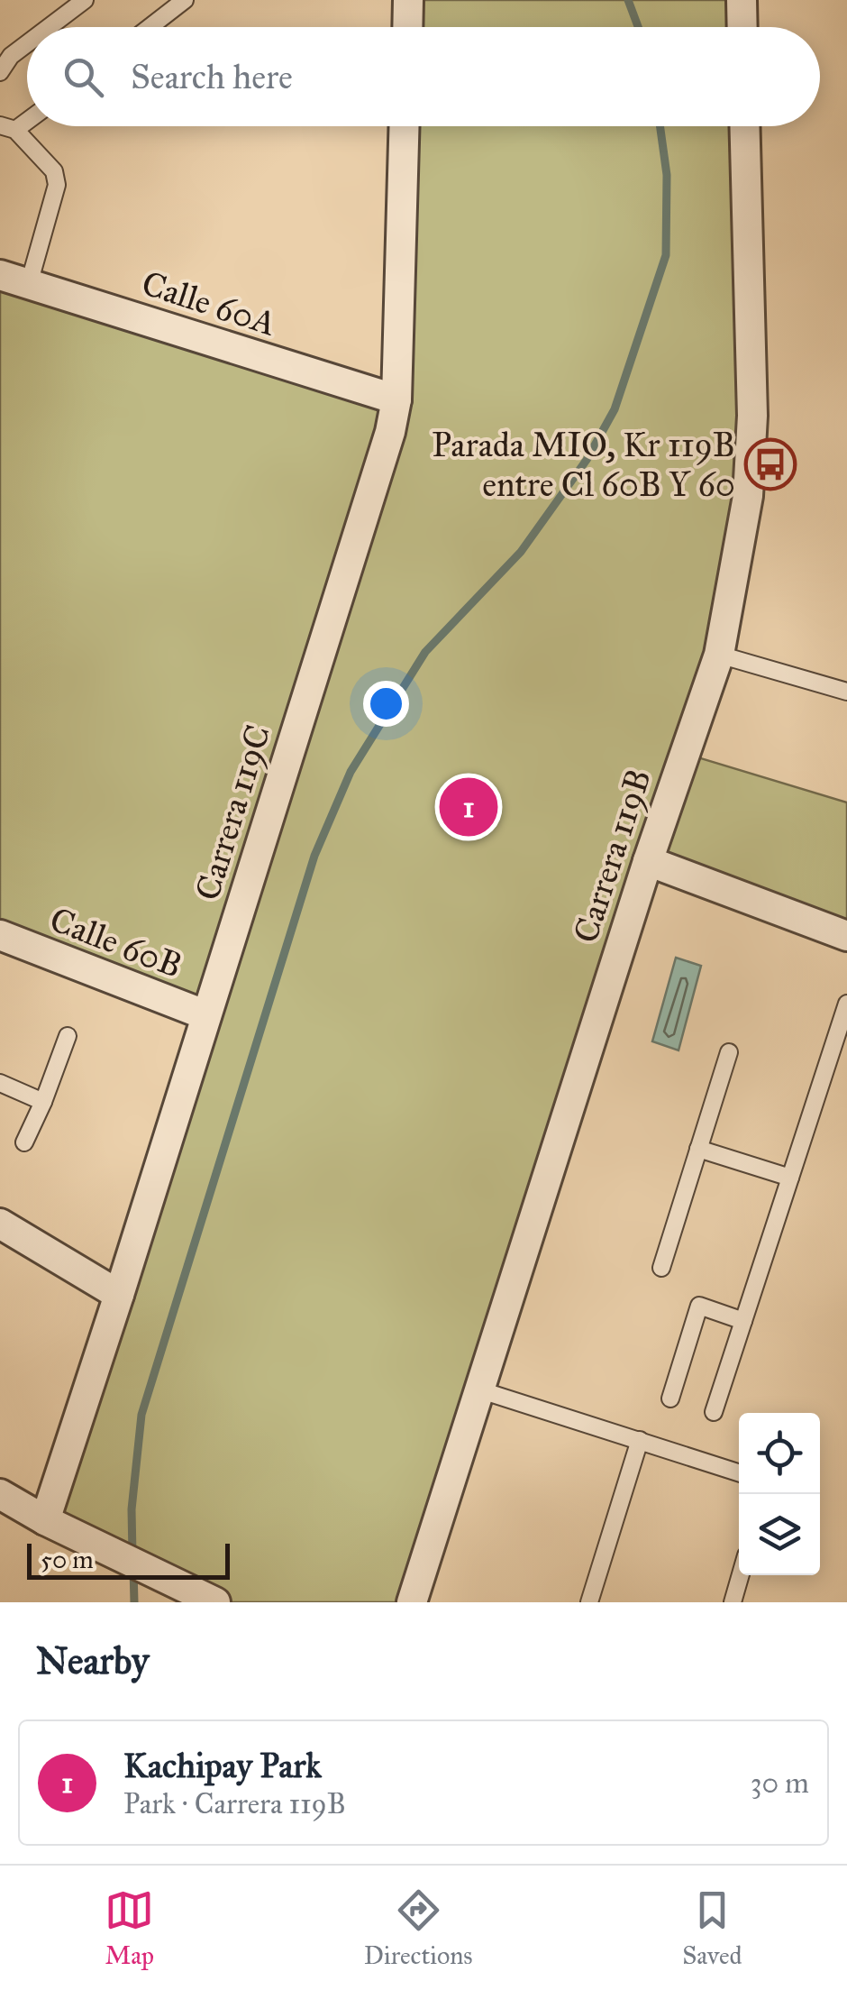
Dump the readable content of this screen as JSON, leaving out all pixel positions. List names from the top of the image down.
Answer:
{
  "streets": {
    "street": [
      "Calle 60A",
      "Carrera 119C",
      "Carrera 119B",
      "Calle 60B"
    ]
  },
  "crossings": [
    ["Calle 60A", "Carrera 119C"],
    ["Carrera 119C", "Calle 60B"]
  ],
  "places": {
    "bus stop": ["Parada MIO, Kr 119B entre Cl 60B Y 60"]
  },
  "scale_bar": "50 m",
  "page": {
    "search": "Search here",
    "pins": "1",
    "scale": "50 m",
    "heading": "Nearby",
    "list": [
      {
        "mark": "1",
        "name": "Kachipay Park",
        "note": "Park · Carrera 119B",
        "value": "30 m"
      }
    ],
    "nav": ["Map", "Directions", "Saved"]
  }
}
